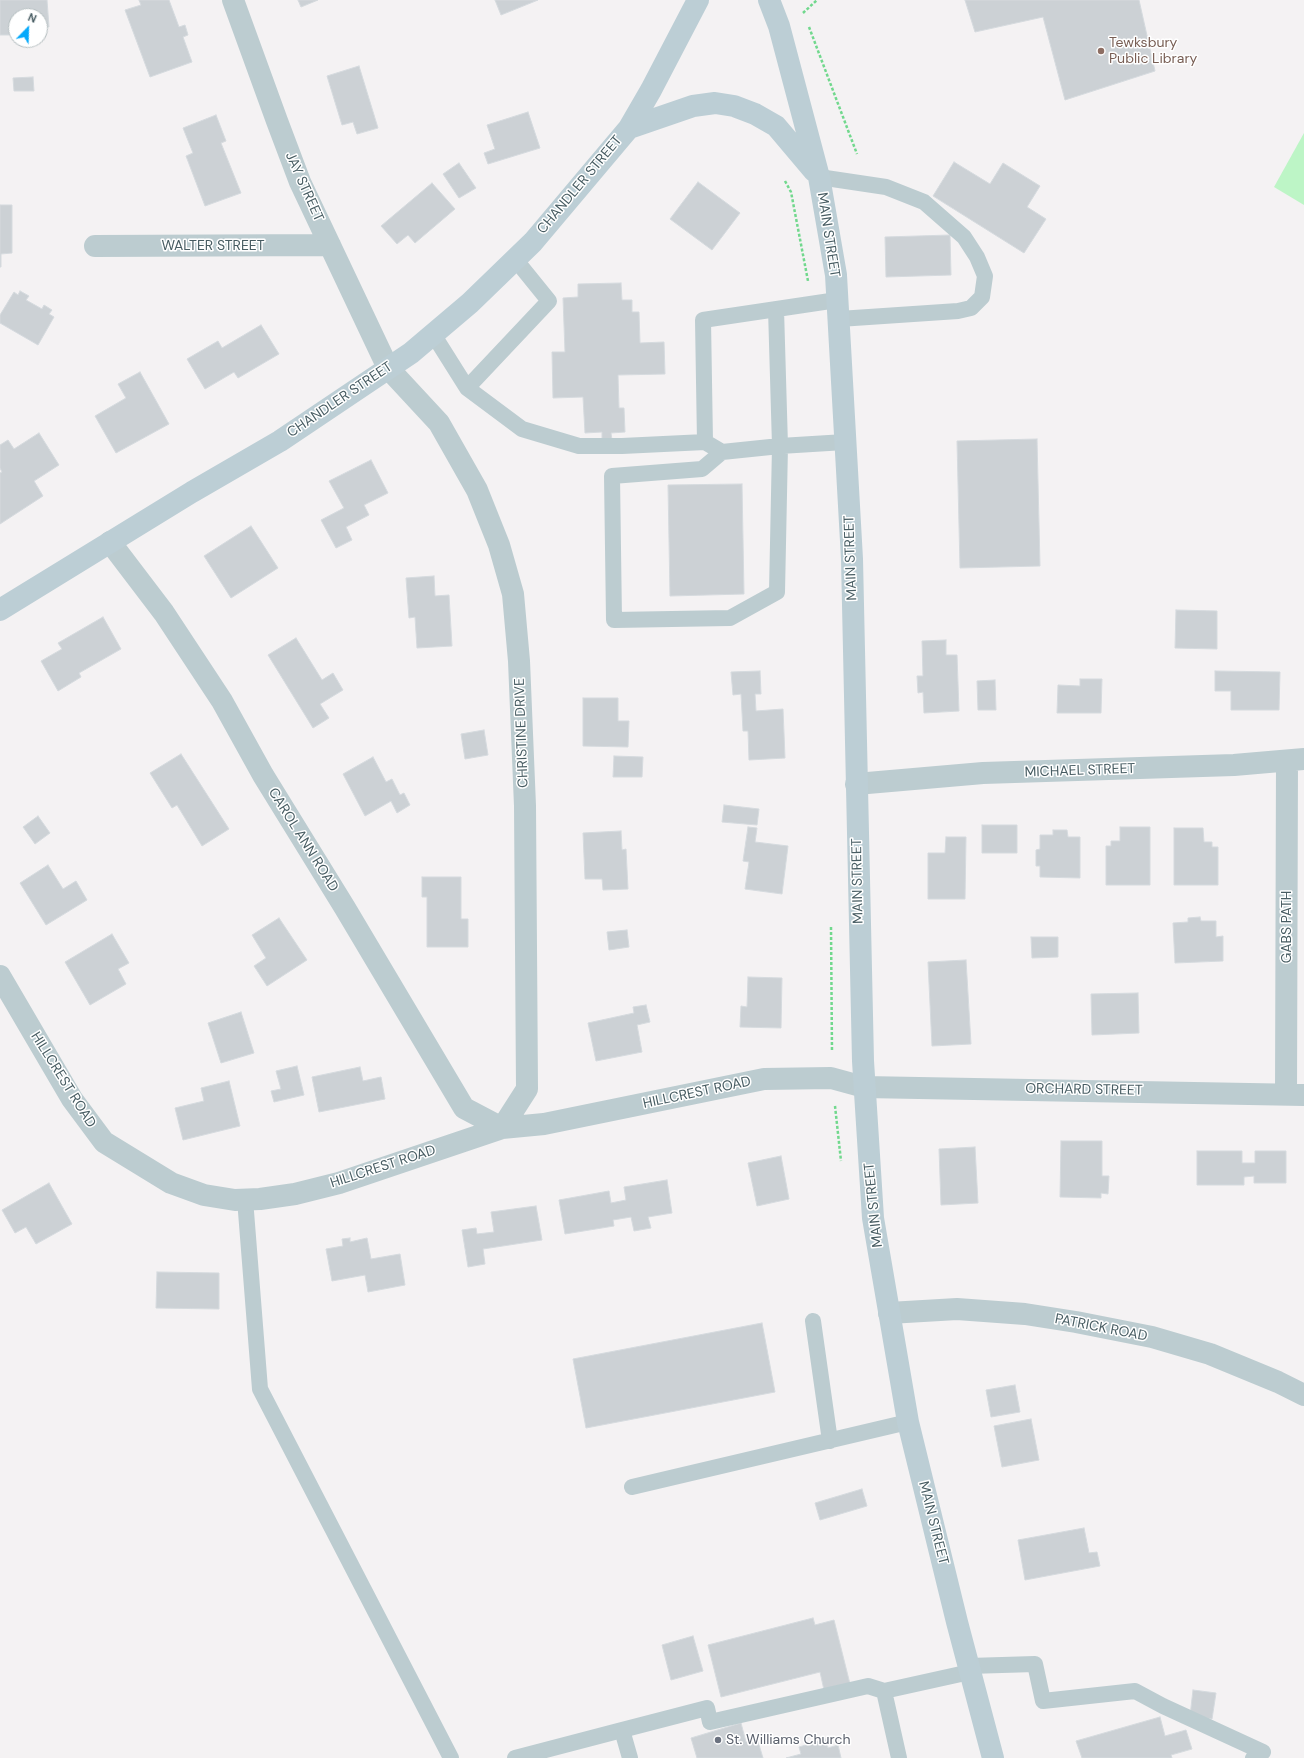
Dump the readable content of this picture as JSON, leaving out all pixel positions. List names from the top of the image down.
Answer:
{
  "streets": {
    "main road": ["CHANDLER STREET", "MAIN STREET"],
    "street": [
      "JAY STREET",
      "WALTER STREET",
      "CHRISTINE DRIVE",
      "MICHAEL STREET",
      "CAROL ANN ROAD",
      "GABS PATH",
      "HILLCREST ROAD",
      "ORCHARD STREET",
      "PATRICK ROAD"
    ]
  },
  "crossings": [
    ["CHANDLER STREET", "JAY STREET"],
    ["CHANDLER STREET", "MAIN STREET"],
    ["CHANDLER STREET", "CHRISTINE DRIVE"],
    ["CHANDLER STREET", "CAROL ANN ROAD"],
    ["JAY STREET", "WALTER STREET"],
    ["JAY STREET", "CHRISTINE DRIVE"],
    ["MAIN STREET", "MICHAEL STREET"],
    ["MAIN STREET", "HILLCREST ROAD"],
    ["MAIN STREET", "ORCHARD STREET"],
    ["MAIN STREET", "PATRICK ROAD"],
    ["CHRISTINE DRIVE", "CAROL ANN ROAD"],
    ["CHRISTINE DRIVE", "HILLCREST ROAD"],
    ["MICHAEL STREET", "GABS PATH"],
    ["CAROL ANN ROAD", "HILLCREST ROAD"],
    ["GABS PATH", "ORCHARD STREET"],
    ["HILLCREST ROAD", "ORCHARD STREET"]
  ],
  "places": ["Tewksbury Public Library", "St. Williams Church"],
  "north": "top right"
}
